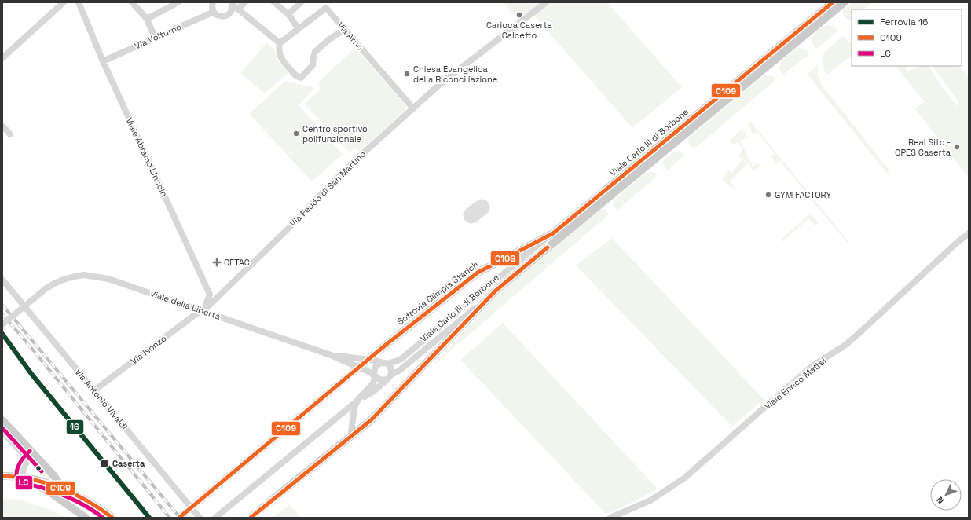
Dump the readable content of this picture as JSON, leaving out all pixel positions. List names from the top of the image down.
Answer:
{
  "streets": {
    "main road": ["Viale Carlo III di Borbone", "Sottovia Olimpia Starich"],
    "street": [
      "Via Volturno",
      "Via Arno",
      "Viale Abramo Lincoln",
      "Via Feudo di San Martino",
      "Viale della Libertà",
      "Via Isonzo",
      "Viale Enrico Mattei",
      "Via Antonio Vivaldi"
    ]
  },
  "crossings": [
    ["Via Volturno", "Viale Abramo Lincoln"],
    ["Via Arno", "Via Feudo di San Martino"],
    ["Viale Carlo III di Borbone", "Sottovia Olimpia Starich"],
    ["Viale Carlo III di Borbone", "Viale della Libertà"],
    ["Viale Abramo Lincoln", "Via Feudo di San Martino"],
    ["Viale Abramo Lincoln", "Viale della Libertà"],
    ["Viale Abramo Lincoln", "Via Isonzo"],
    ["Via Feudo di San Martino", "Viale della Libertà"],
    ["Via Feudo di San Martino", "Via Isonzo"],
    ["Viale della Libertà", "Via Isonzo"],
    ["Via Isonzo", "Via Antonio Vivaldi"]
  ],
  "places": {
    "other": [
      "Carioca Caserta Calcetto",
      "Chiesa Evangelica della Riconciliazione",
      "Centro sportivo polifunzionale",
      "Real Sito - OPES Caserta",
      "GYM FACTORY",
      "Caserta"
    ],
    "health": ["CETAC"]
  },
  "lines": ["transit line C109", "rail line 16", "transit line LC"],
  "legend": ["Ferrovia 16", "C109", "LC"],
  "north": "bottom left"
}
